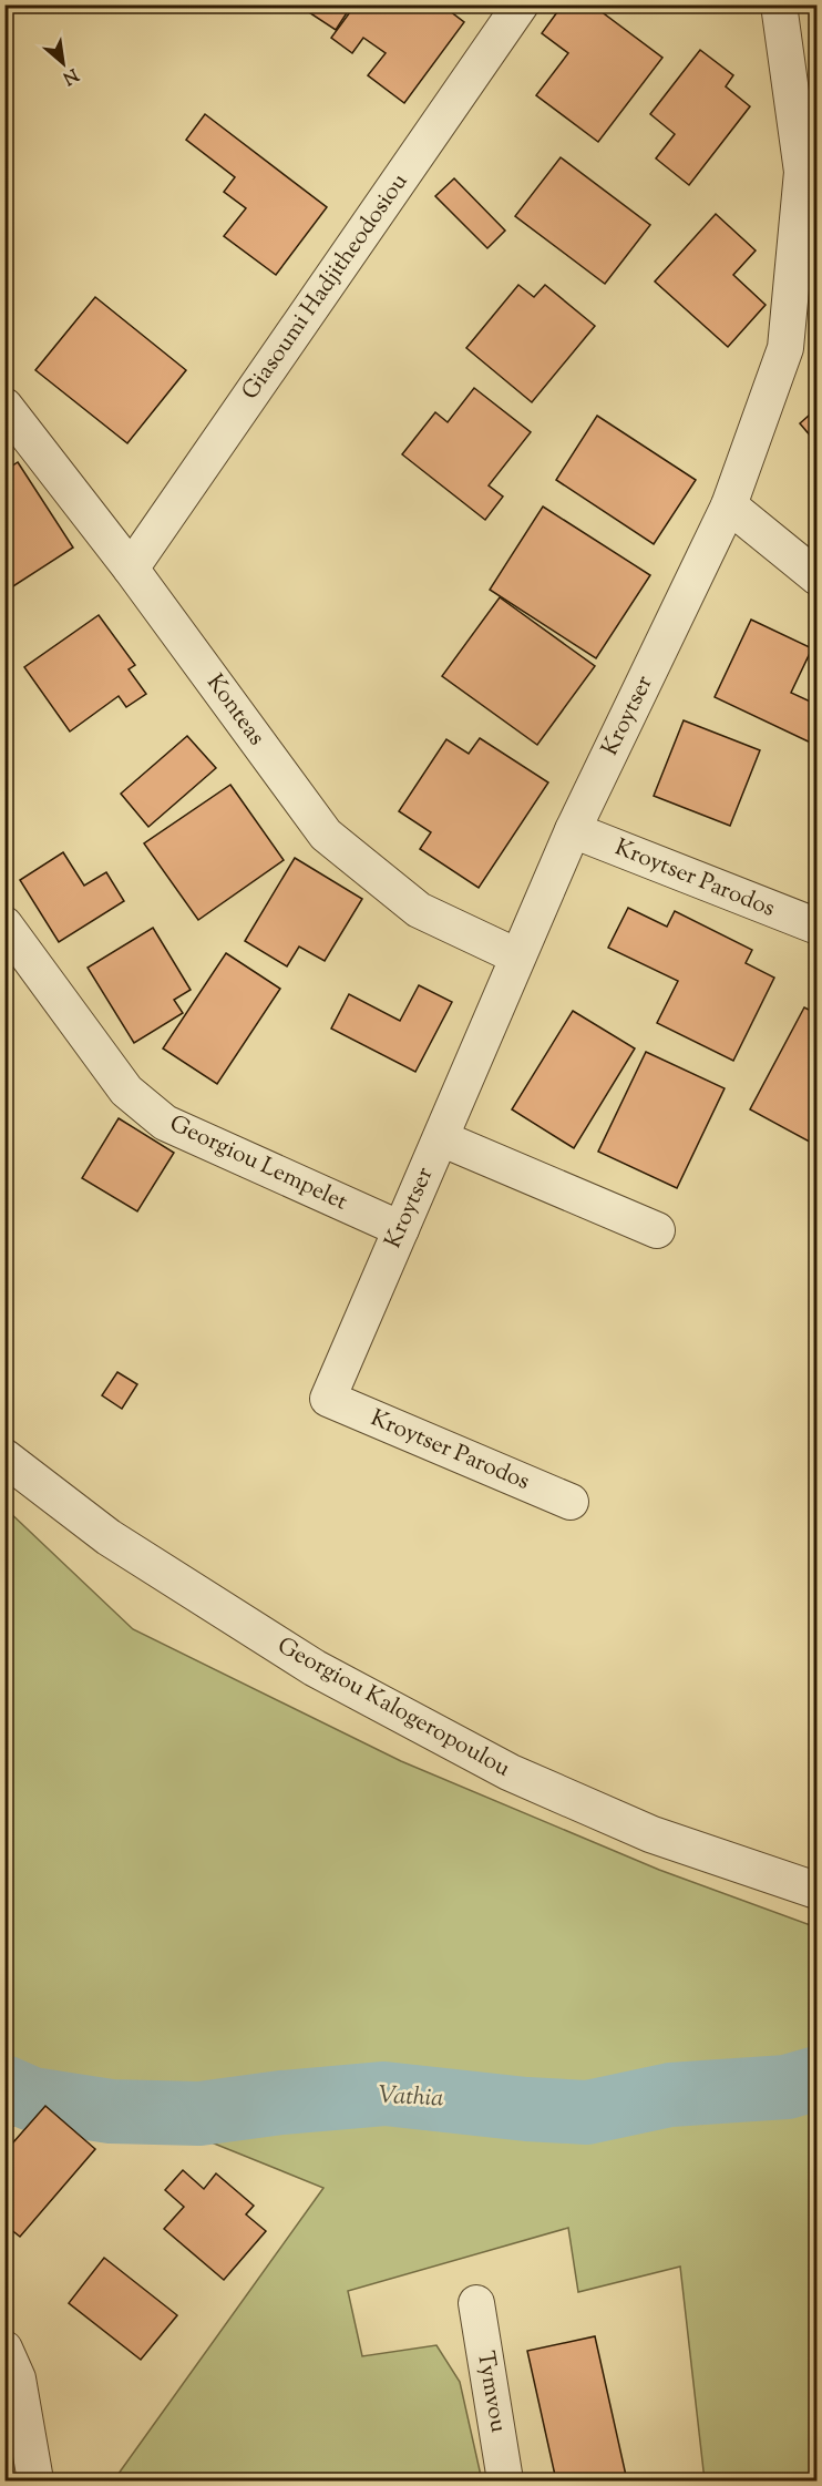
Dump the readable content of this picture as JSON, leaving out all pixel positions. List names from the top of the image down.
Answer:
{
  "streets": {
    "street": [
      "Giasoumi Hadjitheodosiou",
      "Konteas",
      "Kroytser",
      "Kroytser Parodos",
      "Georgiou Lempelet",
      "Georgiou Kalogeropoulou",
      "Tymvou"
    ]
  },
  "crossings": [
    ["Giasoumi Hadjitheodosiou", "Konteas"],
    ["Konteas", "Kroytser"],
    ["Kroytser", "Kroytser Parodos"],
    ["Kroytser", "Georgiou Lempelet"]
  ],
  "water": ["Vathia"],
  "north": "bottom right"
}
